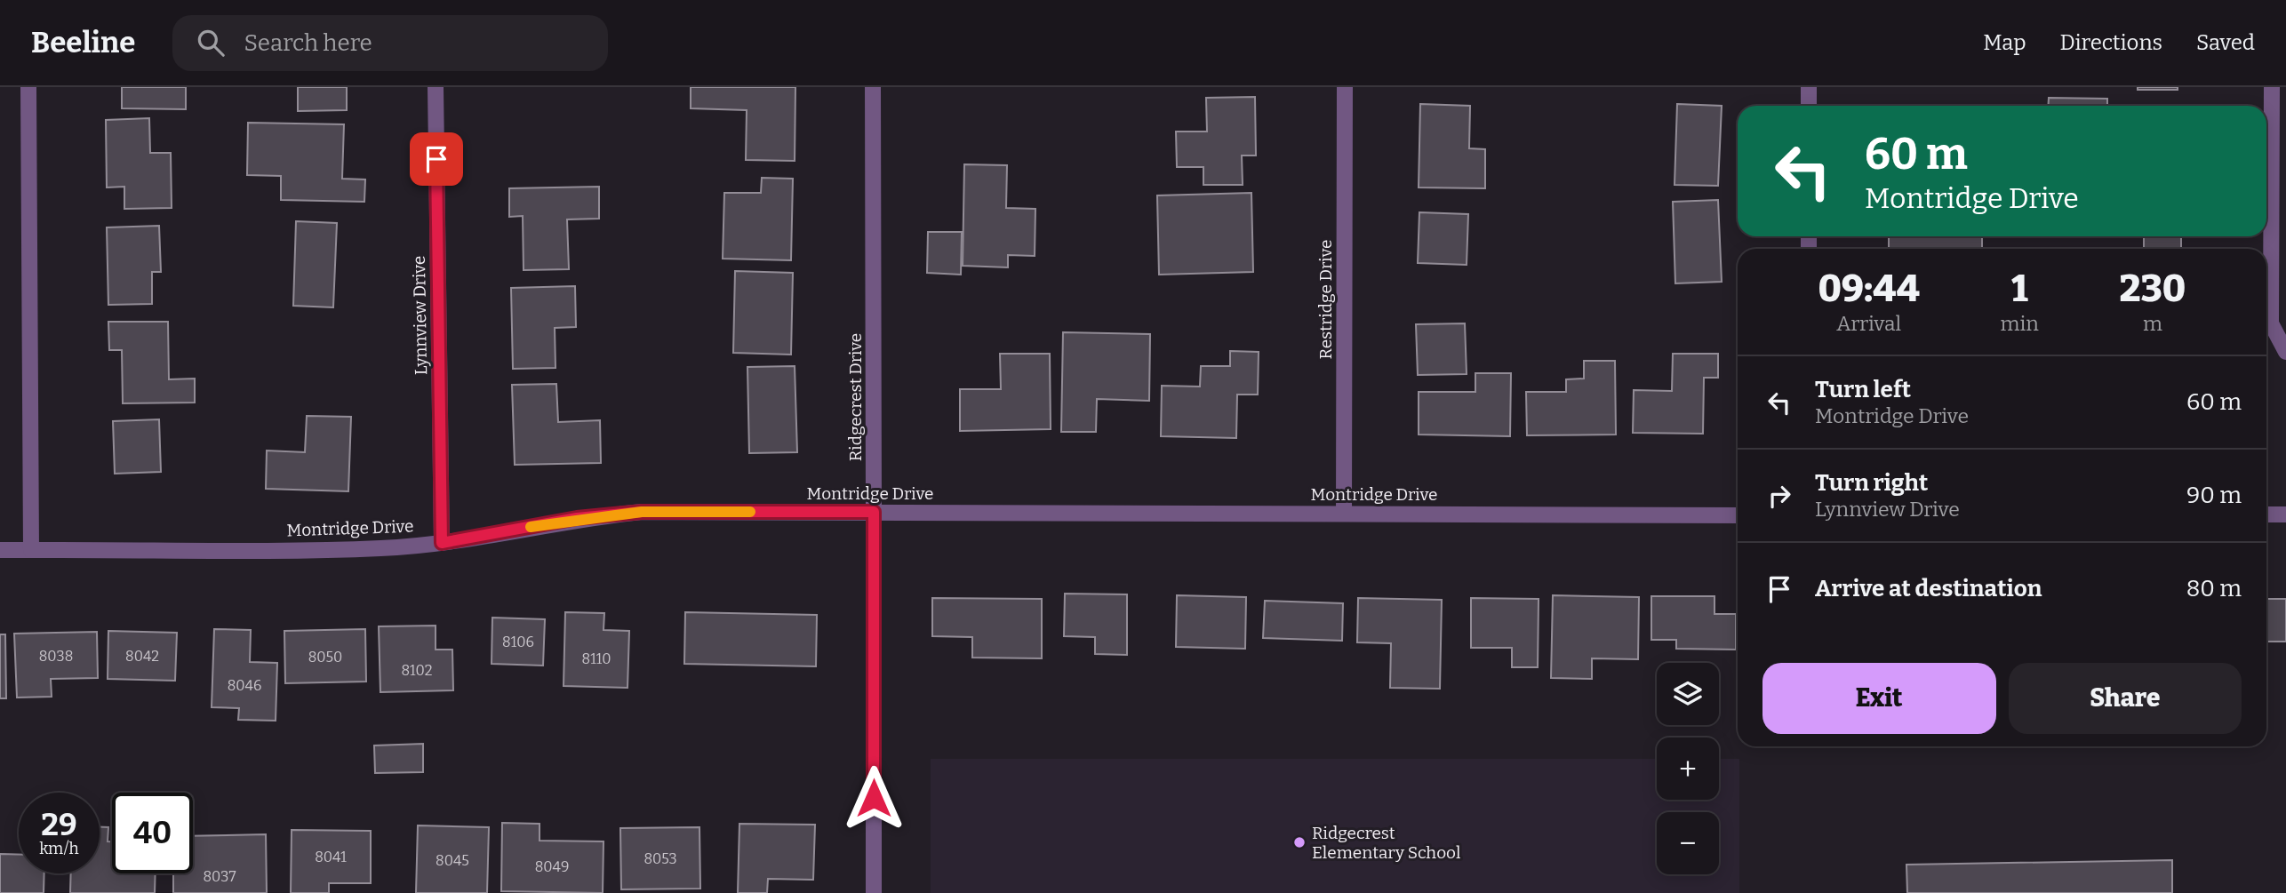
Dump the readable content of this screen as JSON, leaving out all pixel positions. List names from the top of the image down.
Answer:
{
  "streets": {
    "street": [
      "Restridge Drive",
      "Lynnview Drive",
      "Ridgecrest Drive",
      "Montridge Drive"
    ]
  },
  "crossings": [
    ["Restridge Drive", "Montridge Drive"],
    ["Lynnview Drive", "Montridge Drive"],
    ["Ridgecrest Drive", "Montridge Drive"]
  ],
  "places": ["Ridgecrest Elementary School"],
  "house_numbers": [
    "8106",
    "8038",
    "8042",
    "8050",
    "8110",
    "8102",
    "8046",
    "8041",
    "8053",
    "8045",
    "8049",
    "8037"
  ],
  "page": {
    "header": "Beeline",
    "search": "Search here",
    "nav": ["Map", "Directions", "Saved"],
    "turn": ["60 m", "Montridge Drive"],
    "eta": [
      "09:44",
      "Arrival",
      "1",
      "min",
      "230",
      "m"
    ],
    "list": [
      {
        "name": "Turn left",
        "note": "Montridge Drive",
        "value": "60 m"
      },
      {
        "name": "Turn right",
        "note": "Lynnview Drive",
        "value": "90 m"
      },
      {
        "name": "Arrive at destination",
        "value": "80 m"
      }
    ],
    "buttons": ["Exit", "Share"],
    "map_buttons": ["+", "−"],
    "speed": "29 km/h",
    "limit": "40"
  }
}
